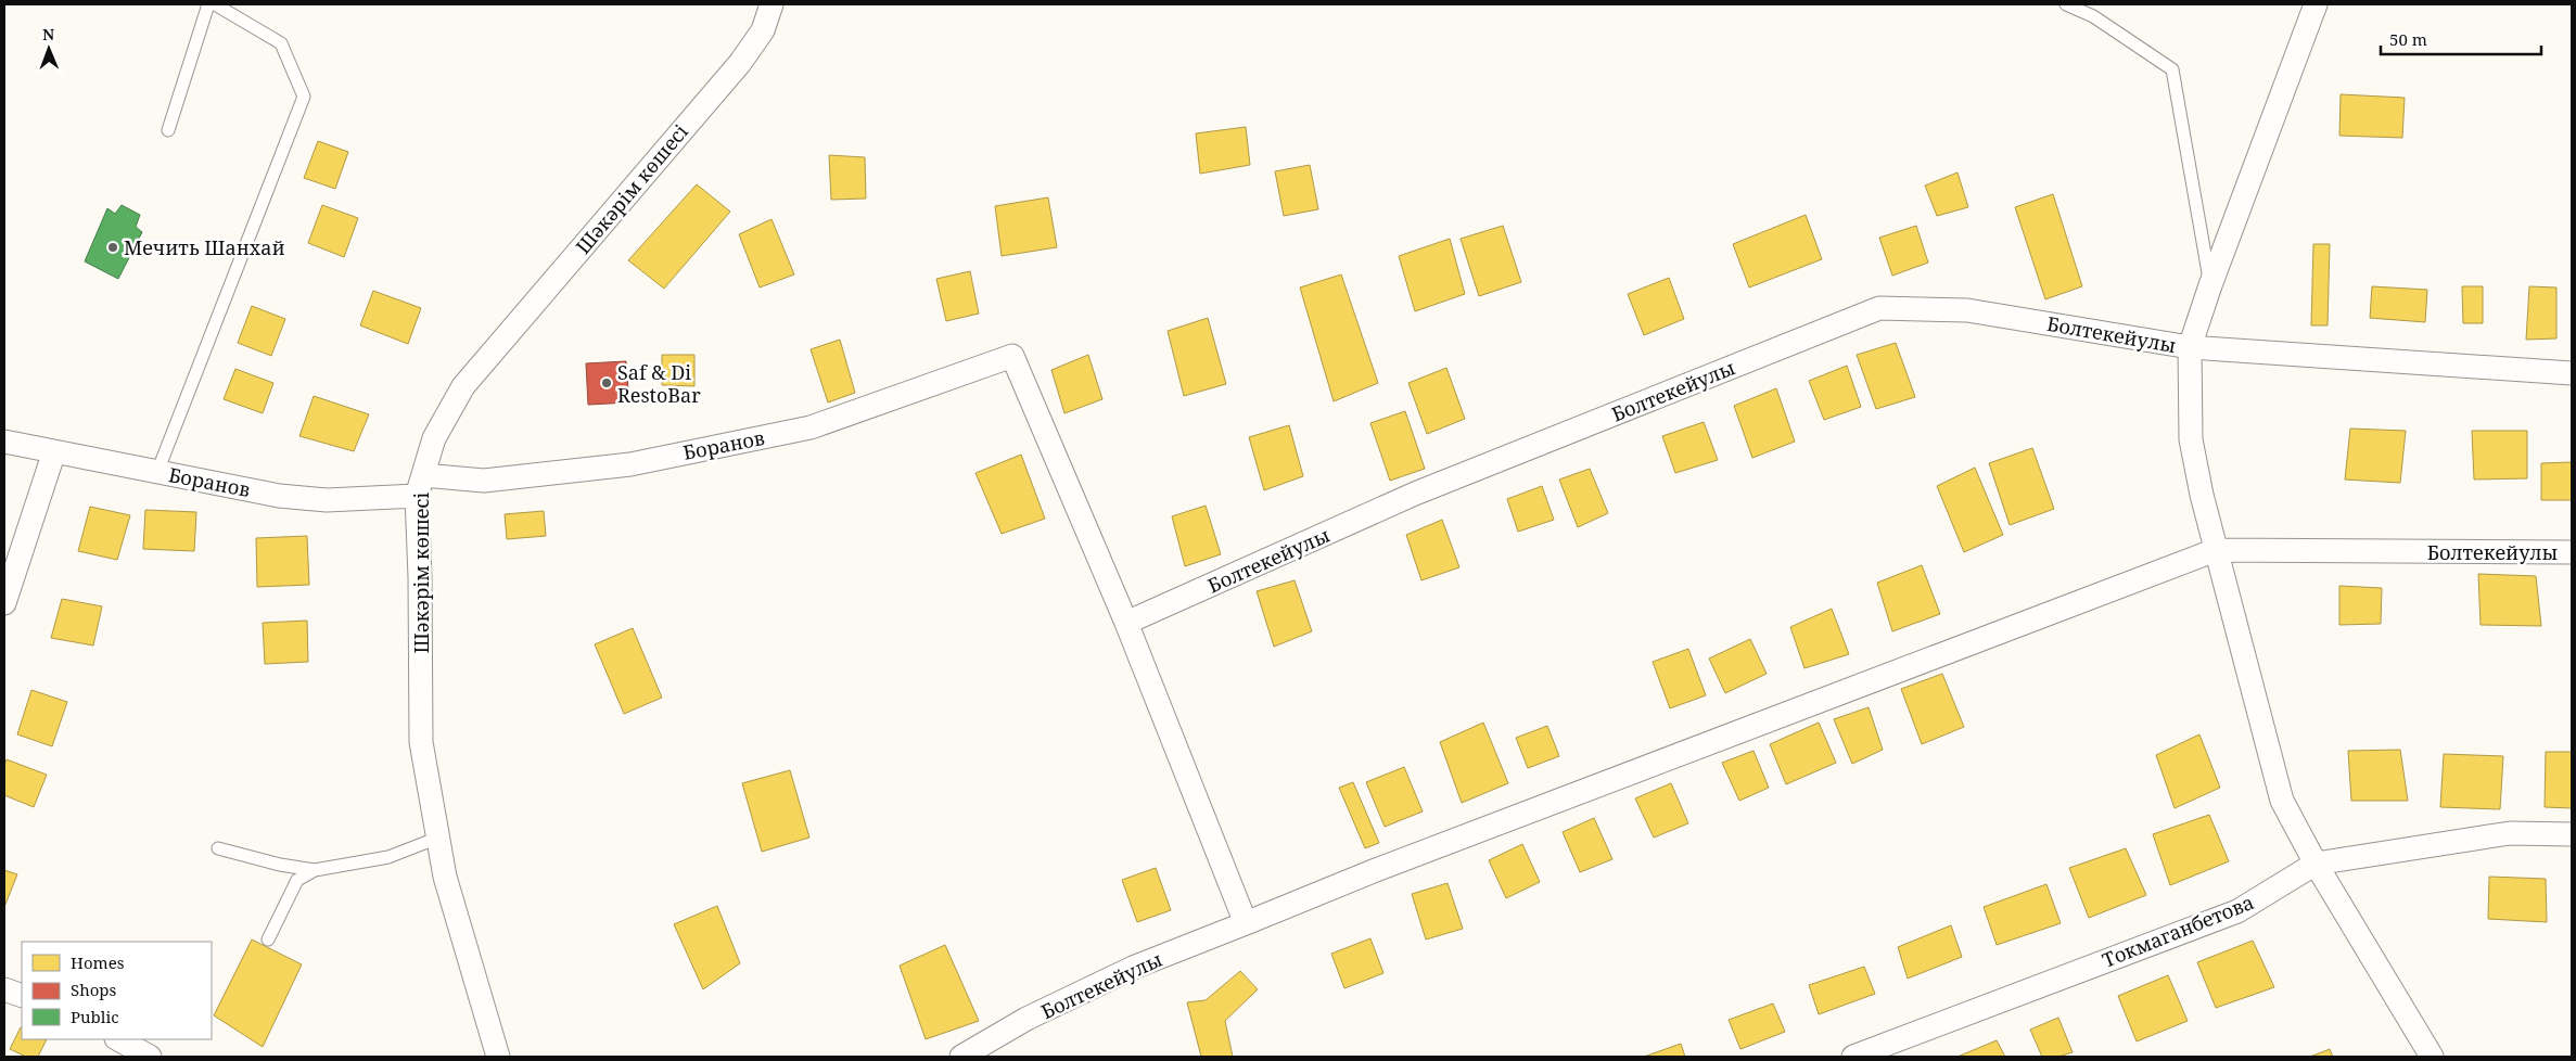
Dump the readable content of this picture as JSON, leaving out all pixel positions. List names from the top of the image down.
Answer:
{
  "streets": {
    "street": [
      "Шәкәрім көшесі",
      "Болтекейулы",
      "Боранов",
      "Токмаганбетова"
    ]
  },
  "crossings": [
    ["Шәкәрім көшесі", "Боранов"],
    ["Болтекейулы", "Боранов"]
  ],
  "places": ["Мечить Шанхай", "Saf & Di RestoBar"],
  "legend": ["Homes", "Shops", "Public"],
  "scale_bar": "50 m",
  "north": "top"
}
